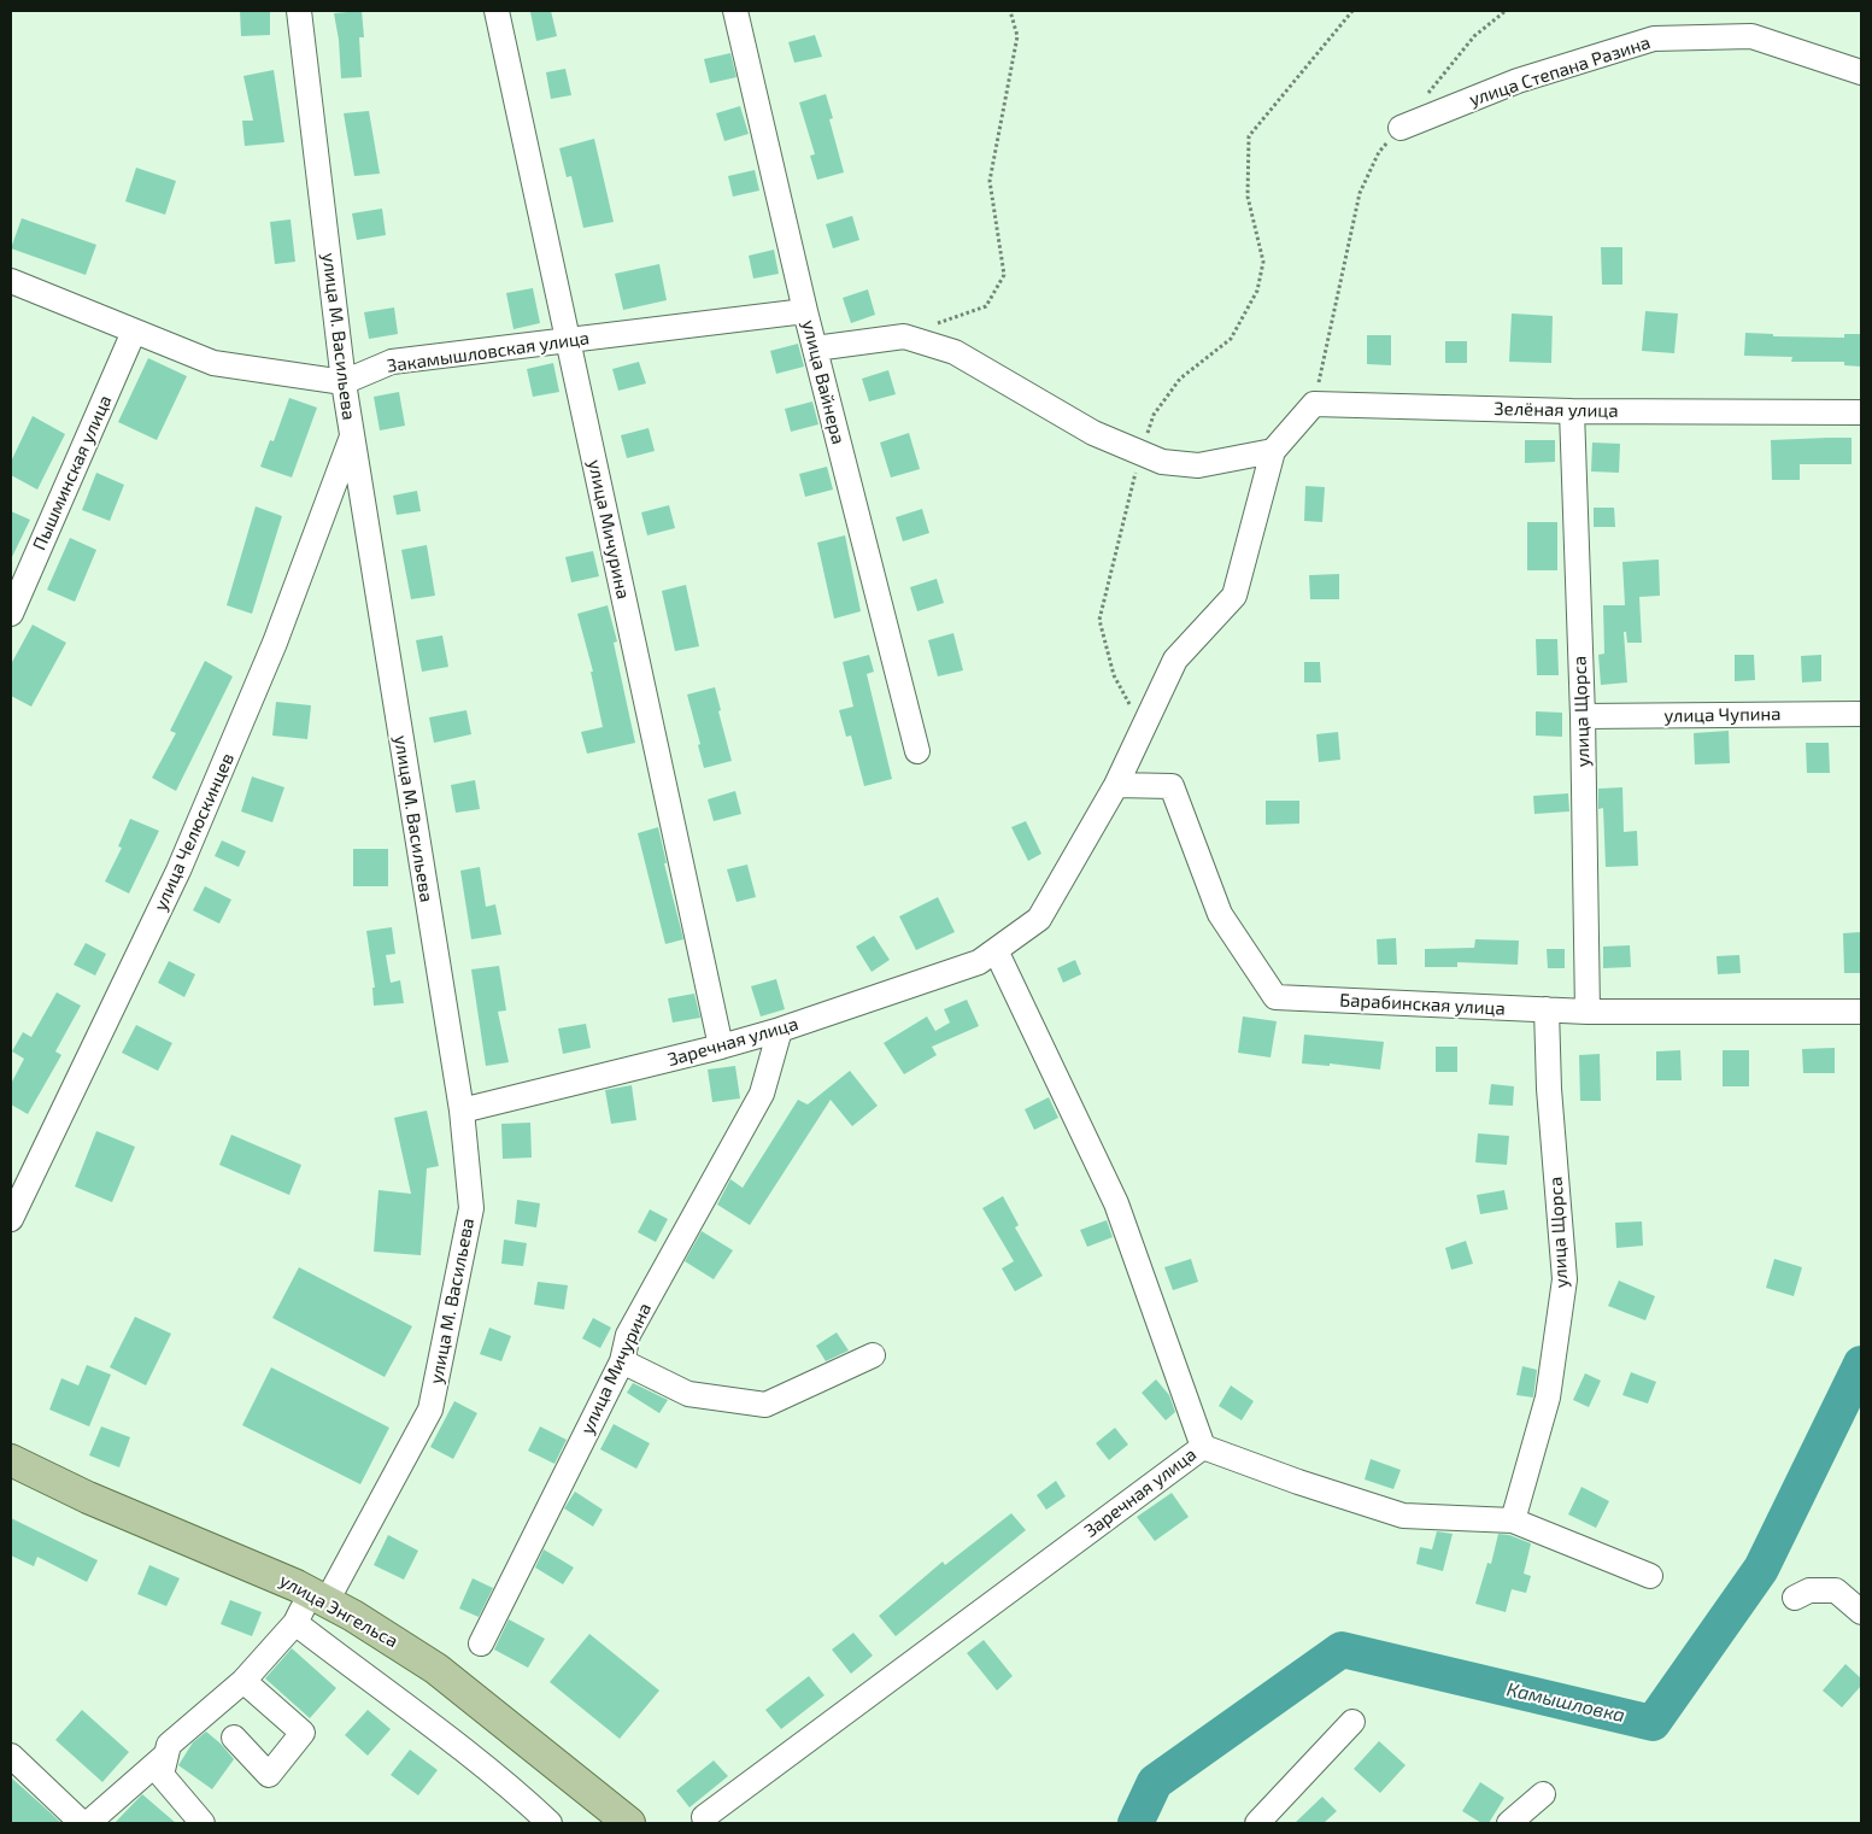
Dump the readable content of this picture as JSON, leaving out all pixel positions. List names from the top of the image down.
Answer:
{
  "streets": {
    "main road": ["улица Энгельса"],
    "street": [
      "улица Степана Разина",
      "улица М. Васильева",
      "Закамышловская улица",
      "улица Вайнера",
      "Зелёная улица",
      "Пышминская улица",
      "улица Мичурина",
      "улица Щорса",
      "улица Чупина",
      "улица Челюскинцев",
      "Барабинская улица",
      "Заречная улица"
    ]
  },
  "crossings": [
    ["улица М. Васильева", "Закамышловская улица"],
    ["улица М. Васильева", "улица Челюскинцев"],
    ["улица М. Васильева", "Заречная улица"],
    ["улица М. Васильева", "улица Энгельса"],
    ["Закамышловская улица", "улица Вайнера"],
    ["Закамышловская улица", "улица Мичурина"],
    ["Зелёная улица", "улица Щорса"],
    ["улица Мичурина", "Заречная улица"],
    ["улица Щорса", "улица Чупина"],
    ["улица Щорса", "Барабинская улица"],
    ["Барабинская улица", "Заречная улица"]
  ],
  "water": ["Камышловка"]
}
